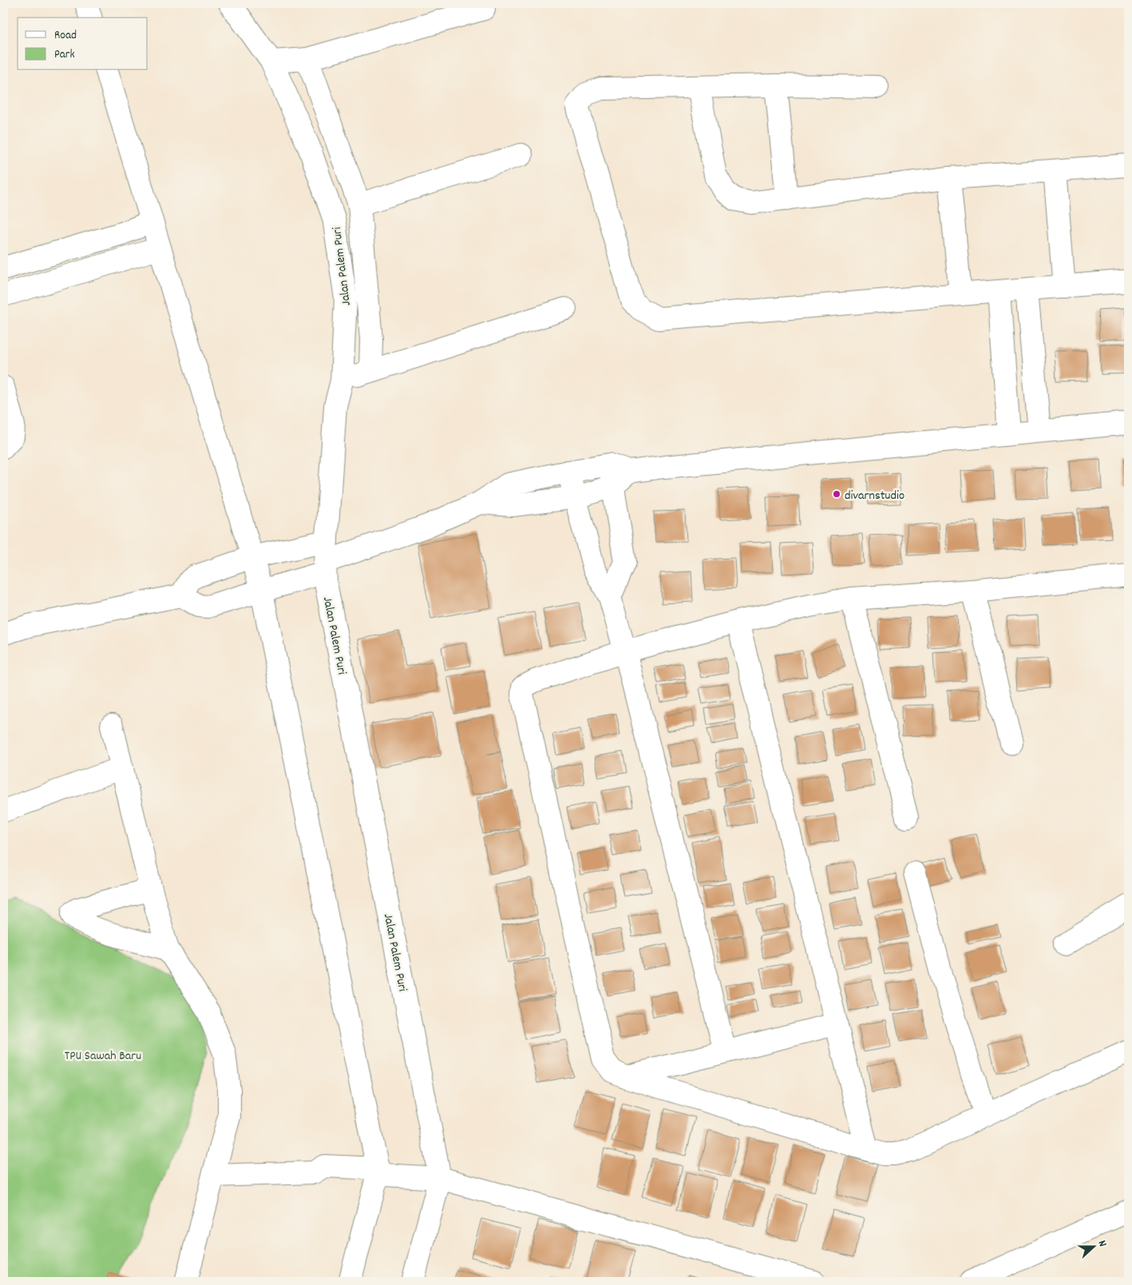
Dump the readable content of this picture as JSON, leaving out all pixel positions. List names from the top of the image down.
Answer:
{
  "streets": {
    "street": ["Jalan Palem Puri"]
  },
  "parks": ["TPU Sawah Baru"],
  "places": ["divarnstudio"],
  "legend": ["Road", "Park"],
  "north": "right"
}
